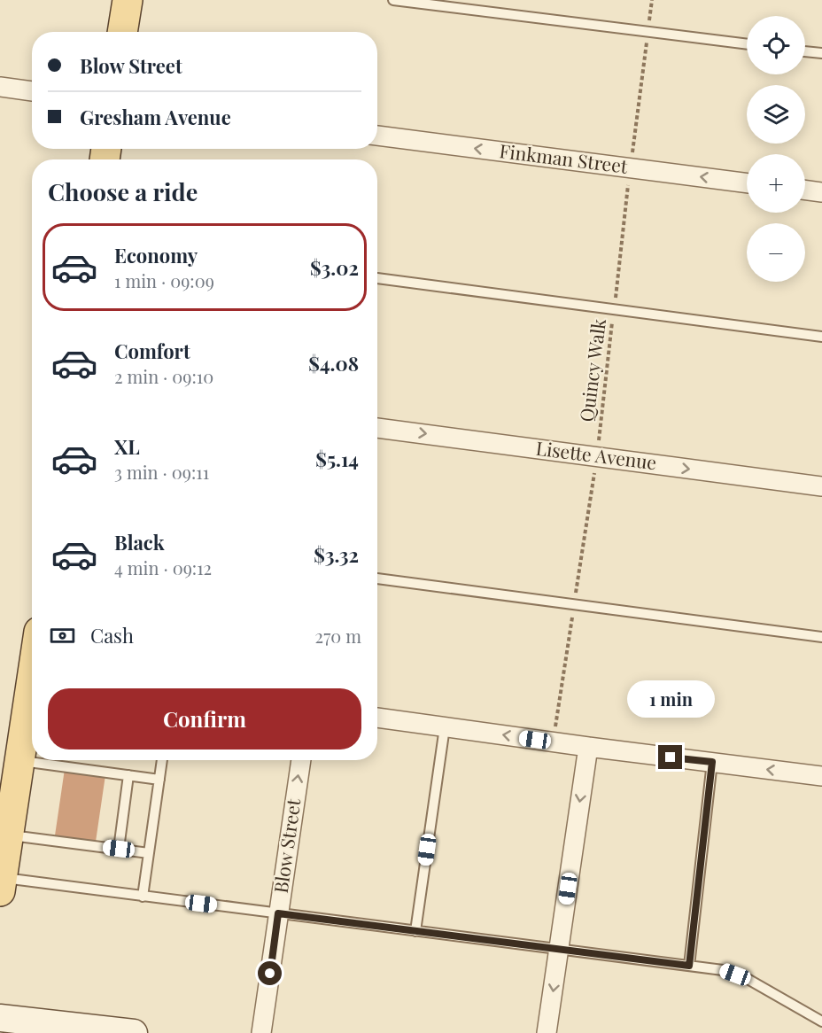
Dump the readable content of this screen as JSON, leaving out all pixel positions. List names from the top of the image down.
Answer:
{
  "streets": {
    "street": ["Finkman Street", "Lisette Avenue", "Blow Street"],
    "path": ["Quincy Walk"]
  },
  "crossings": [
    ["Finkman Street", "Quincy Walk"],
    ["Quincy Walk", "Lisette Avenue"]
  ],
  "one_way": ["Finkman Street", "Lisette Avenue", "Blow Street"],
  "page": {
    "map_buttons": ["+", "−"],
    "banner": ["Blow Street", "Gresham Avenue"],
    "heading": "Choose a ride",
    "list": [
      {
        "name": "Economy",
        "note": "1 min · 09:09",
        "value": "$3.02"
      },
      {
        "name": "Comfort",
        "note": "2 min · 09:10",
        "value": "$4.08"
      },
      {
        "name": "XL",
        "note": "3 min · 09:11",
        "value": "$5.14"
      },
      {
        "name": "Black",
        "note": "4 min · 09:12",
        "value": "$3.32"
      }
    ],
    "pay": ["Cash", "270 m"],
    "buttons": "Confirm",
    "bubble": "1 min"
  }
}
